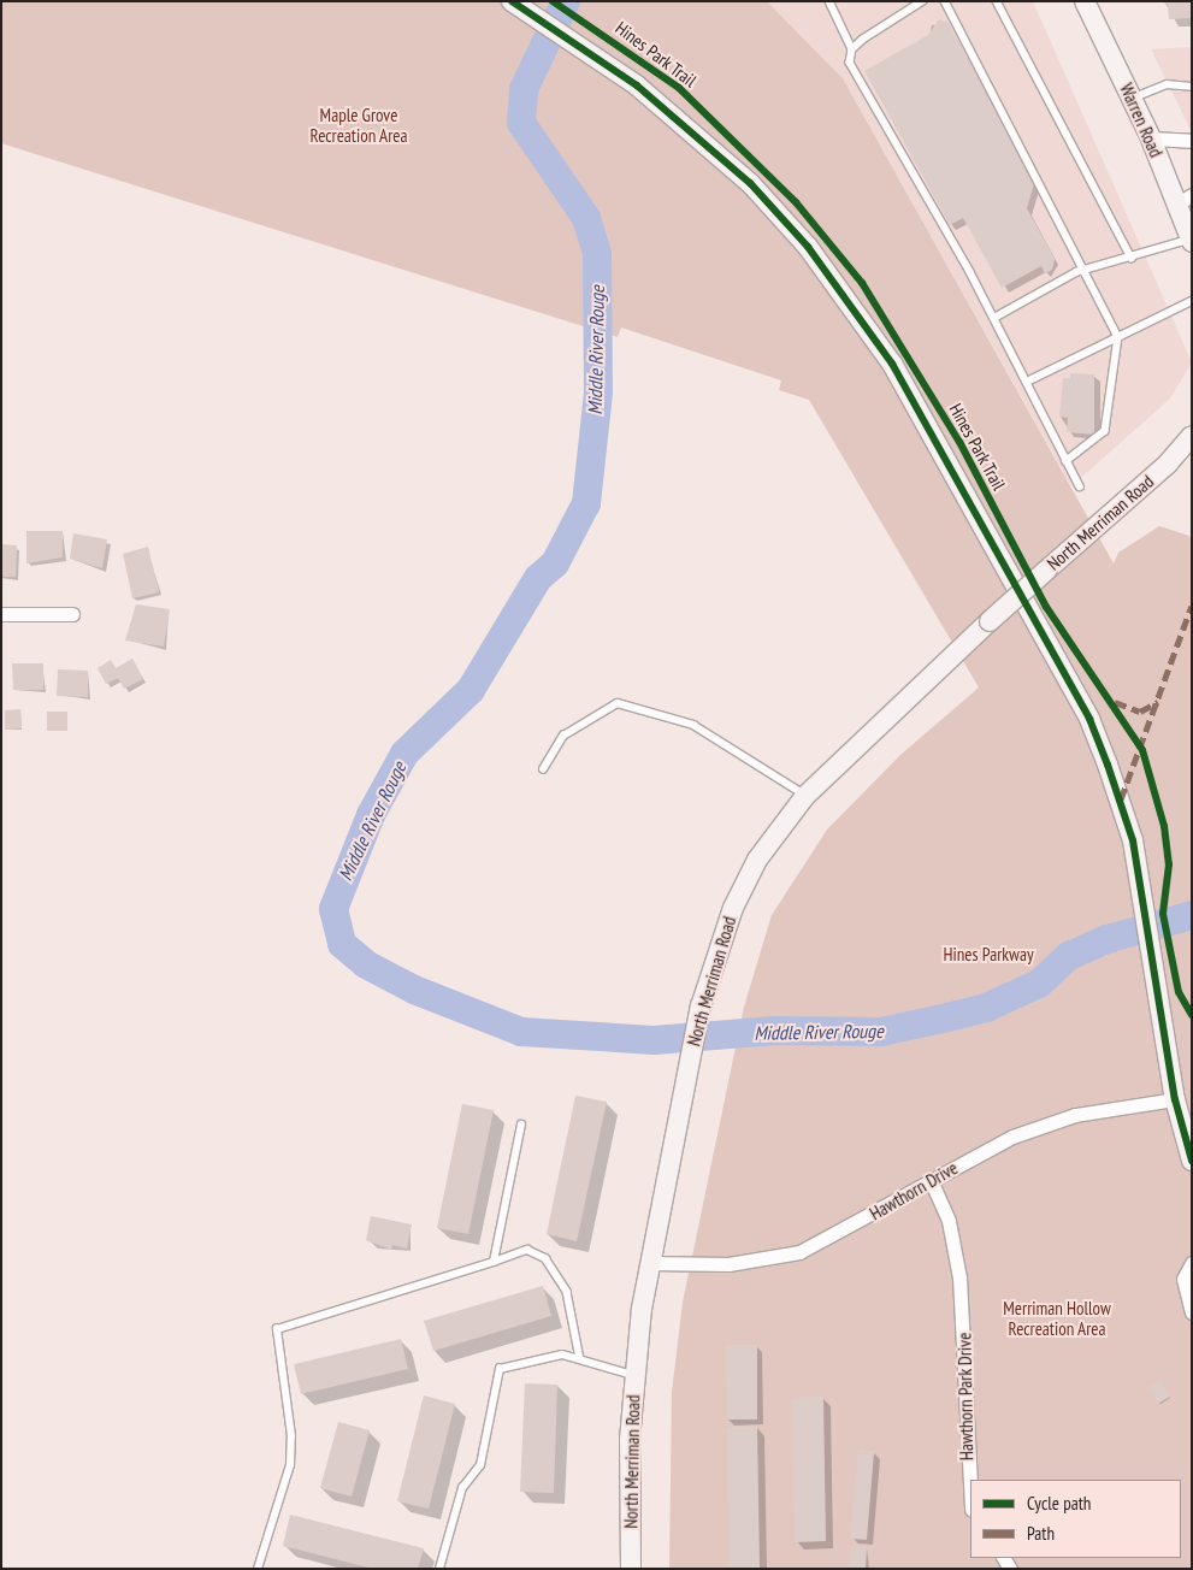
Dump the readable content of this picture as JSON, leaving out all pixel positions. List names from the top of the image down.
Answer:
{
  "streets": {
    "main road": ["Warren Road", "North Merriman Road"],
    "street": ["Hawthorn Drive", "Hawthorn Park Drive"],
    "cycle path": ["Hines Park Trail"]
  },
  "crossings": [
    ["North Merriman Road", "Hawthorn Drive"],
    ["Hawthorn Drive", "Hawthorn Park Drive"]
  ],
  "water": ["Middle River Rouge"],
  "parks": ["Maple Grove Recreation Area", "Hines Parkway", "Merriman Hollow Recreation Area"],
  "legend": ["Cycle path", "Path"]
}
